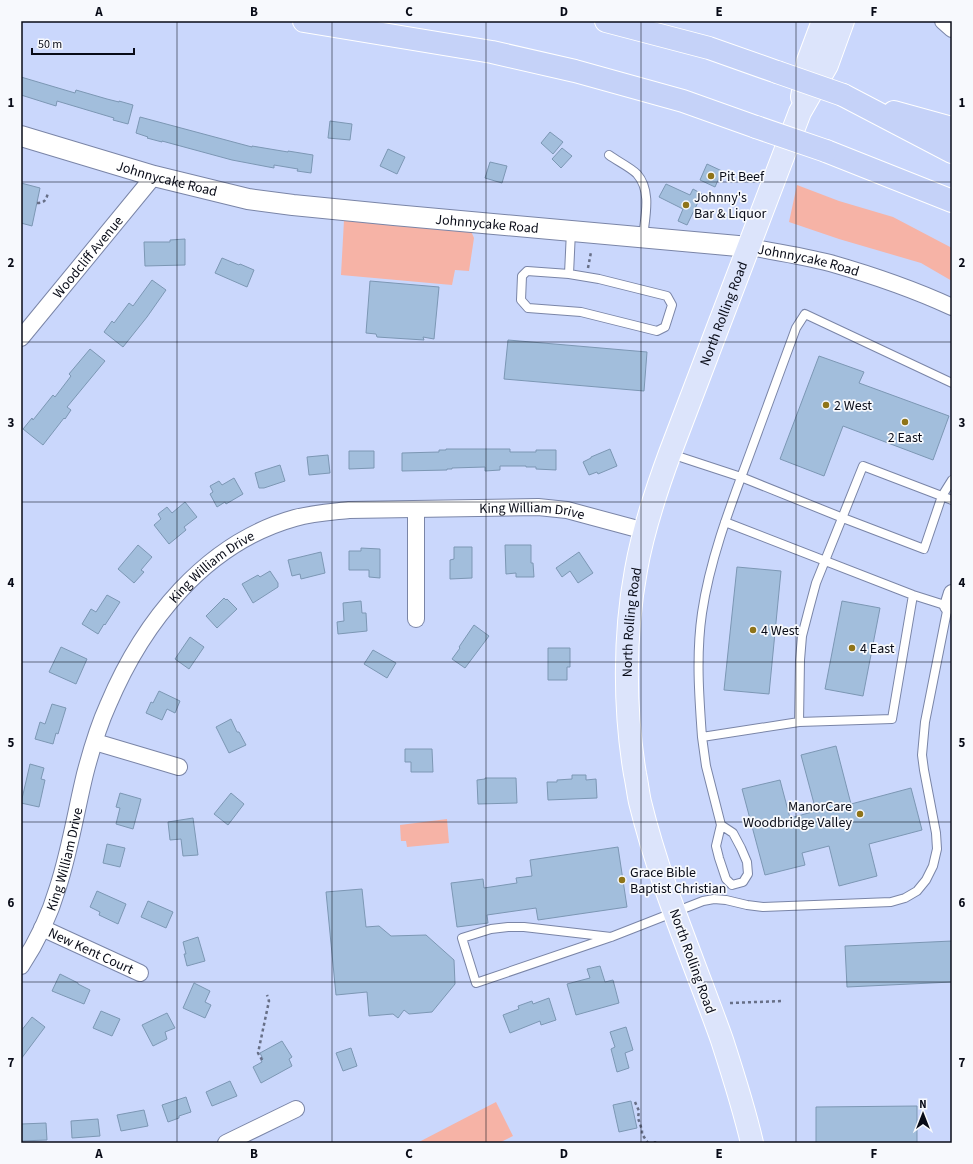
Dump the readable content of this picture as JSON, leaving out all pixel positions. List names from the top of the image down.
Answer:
{
  "streets": {
    "main road": ["North Rolling Road"],
    "street": [
      "Johnnycake Road",
      "Woodcliff Avenue",
      "King William Drive",
      "New Kent Court"
    ]
  },
  "crossings": [
    ["Johnnycake Road", "Woodcliff Avenue"],
    ["Johnnycake Road", "North Rolling Road"],
    ["North Rolling Road", "King William Drive"],
    ["King William Drive", "New Kent Court"]
  ],
  "places": [
    "Pit Beef",
    "Johnny's Bar & Liquor",
    "2 West",
    "2 East",
    "4 West",
    "4 East",
    "ManorCare Woodbridge Valley",
    "Grace Bible Baptist Christian"
  ],
  "scale_bar": "50 m",
  "north": "top",
  "grid": {
    "columns": [
      "A",
      "B",
      "C",
      "D",
      "E",
      "F"
    ],
    "rows": [
      "1",
      "2",
      "3",
      "4",
      "5",
      "6",
      "7"
    ]
  }
}
